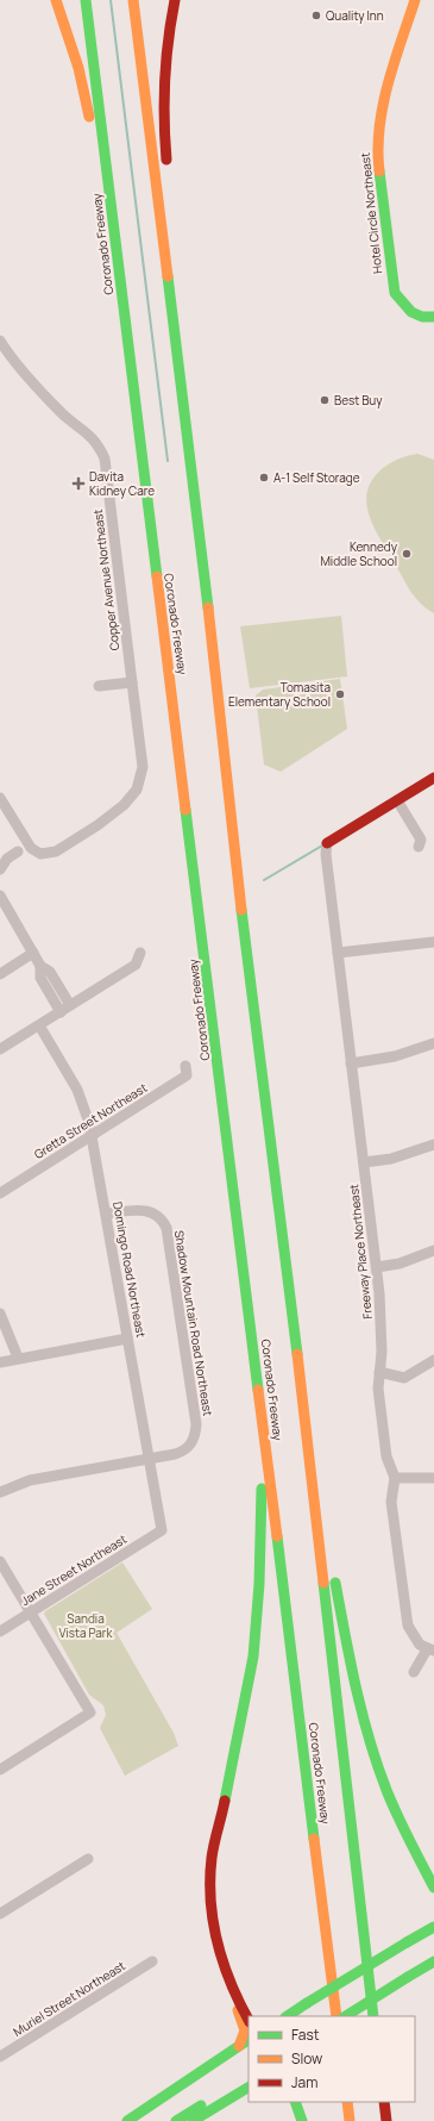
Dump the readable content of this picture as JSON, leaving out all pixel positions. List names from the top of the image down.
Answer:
{
  "streets": {
    "main road": ["Hotel Circle Northeast", "Coronado Freeway"],
    "street": [
      "Copper Avenue Northeast",
      "Gretta Street Northeast",
      "Freeway Place Northeast",
      "Domingo Road Northeast",
      "Shadow Mountain Road Northeast",
      "Jane Street Northeast",
      "Muriel Street Northeast"
    ]
  },
  "crossings": [
    ["Gretta Street Northeast", "Domingo Road Northeast"],
    ["Domingo Road Northeast", "Shadow Mountain Road Northeast"],
    ["Domingo Road Northeast", "Jane Street Northeast"]
  ],
  "parks": ["Sandia Vista Park"],
  "places": {
    "other": [
      "Quality Inn",
      "Best Buy",
      "A-1 Self Storage",
      "Kennedy Middle School",
      "Tomasita Elementary School"
    ],
    "health": ["Davita Kidney Care"]
  },
  "legend": ["Fast", "Slow", "Jam"]
}
